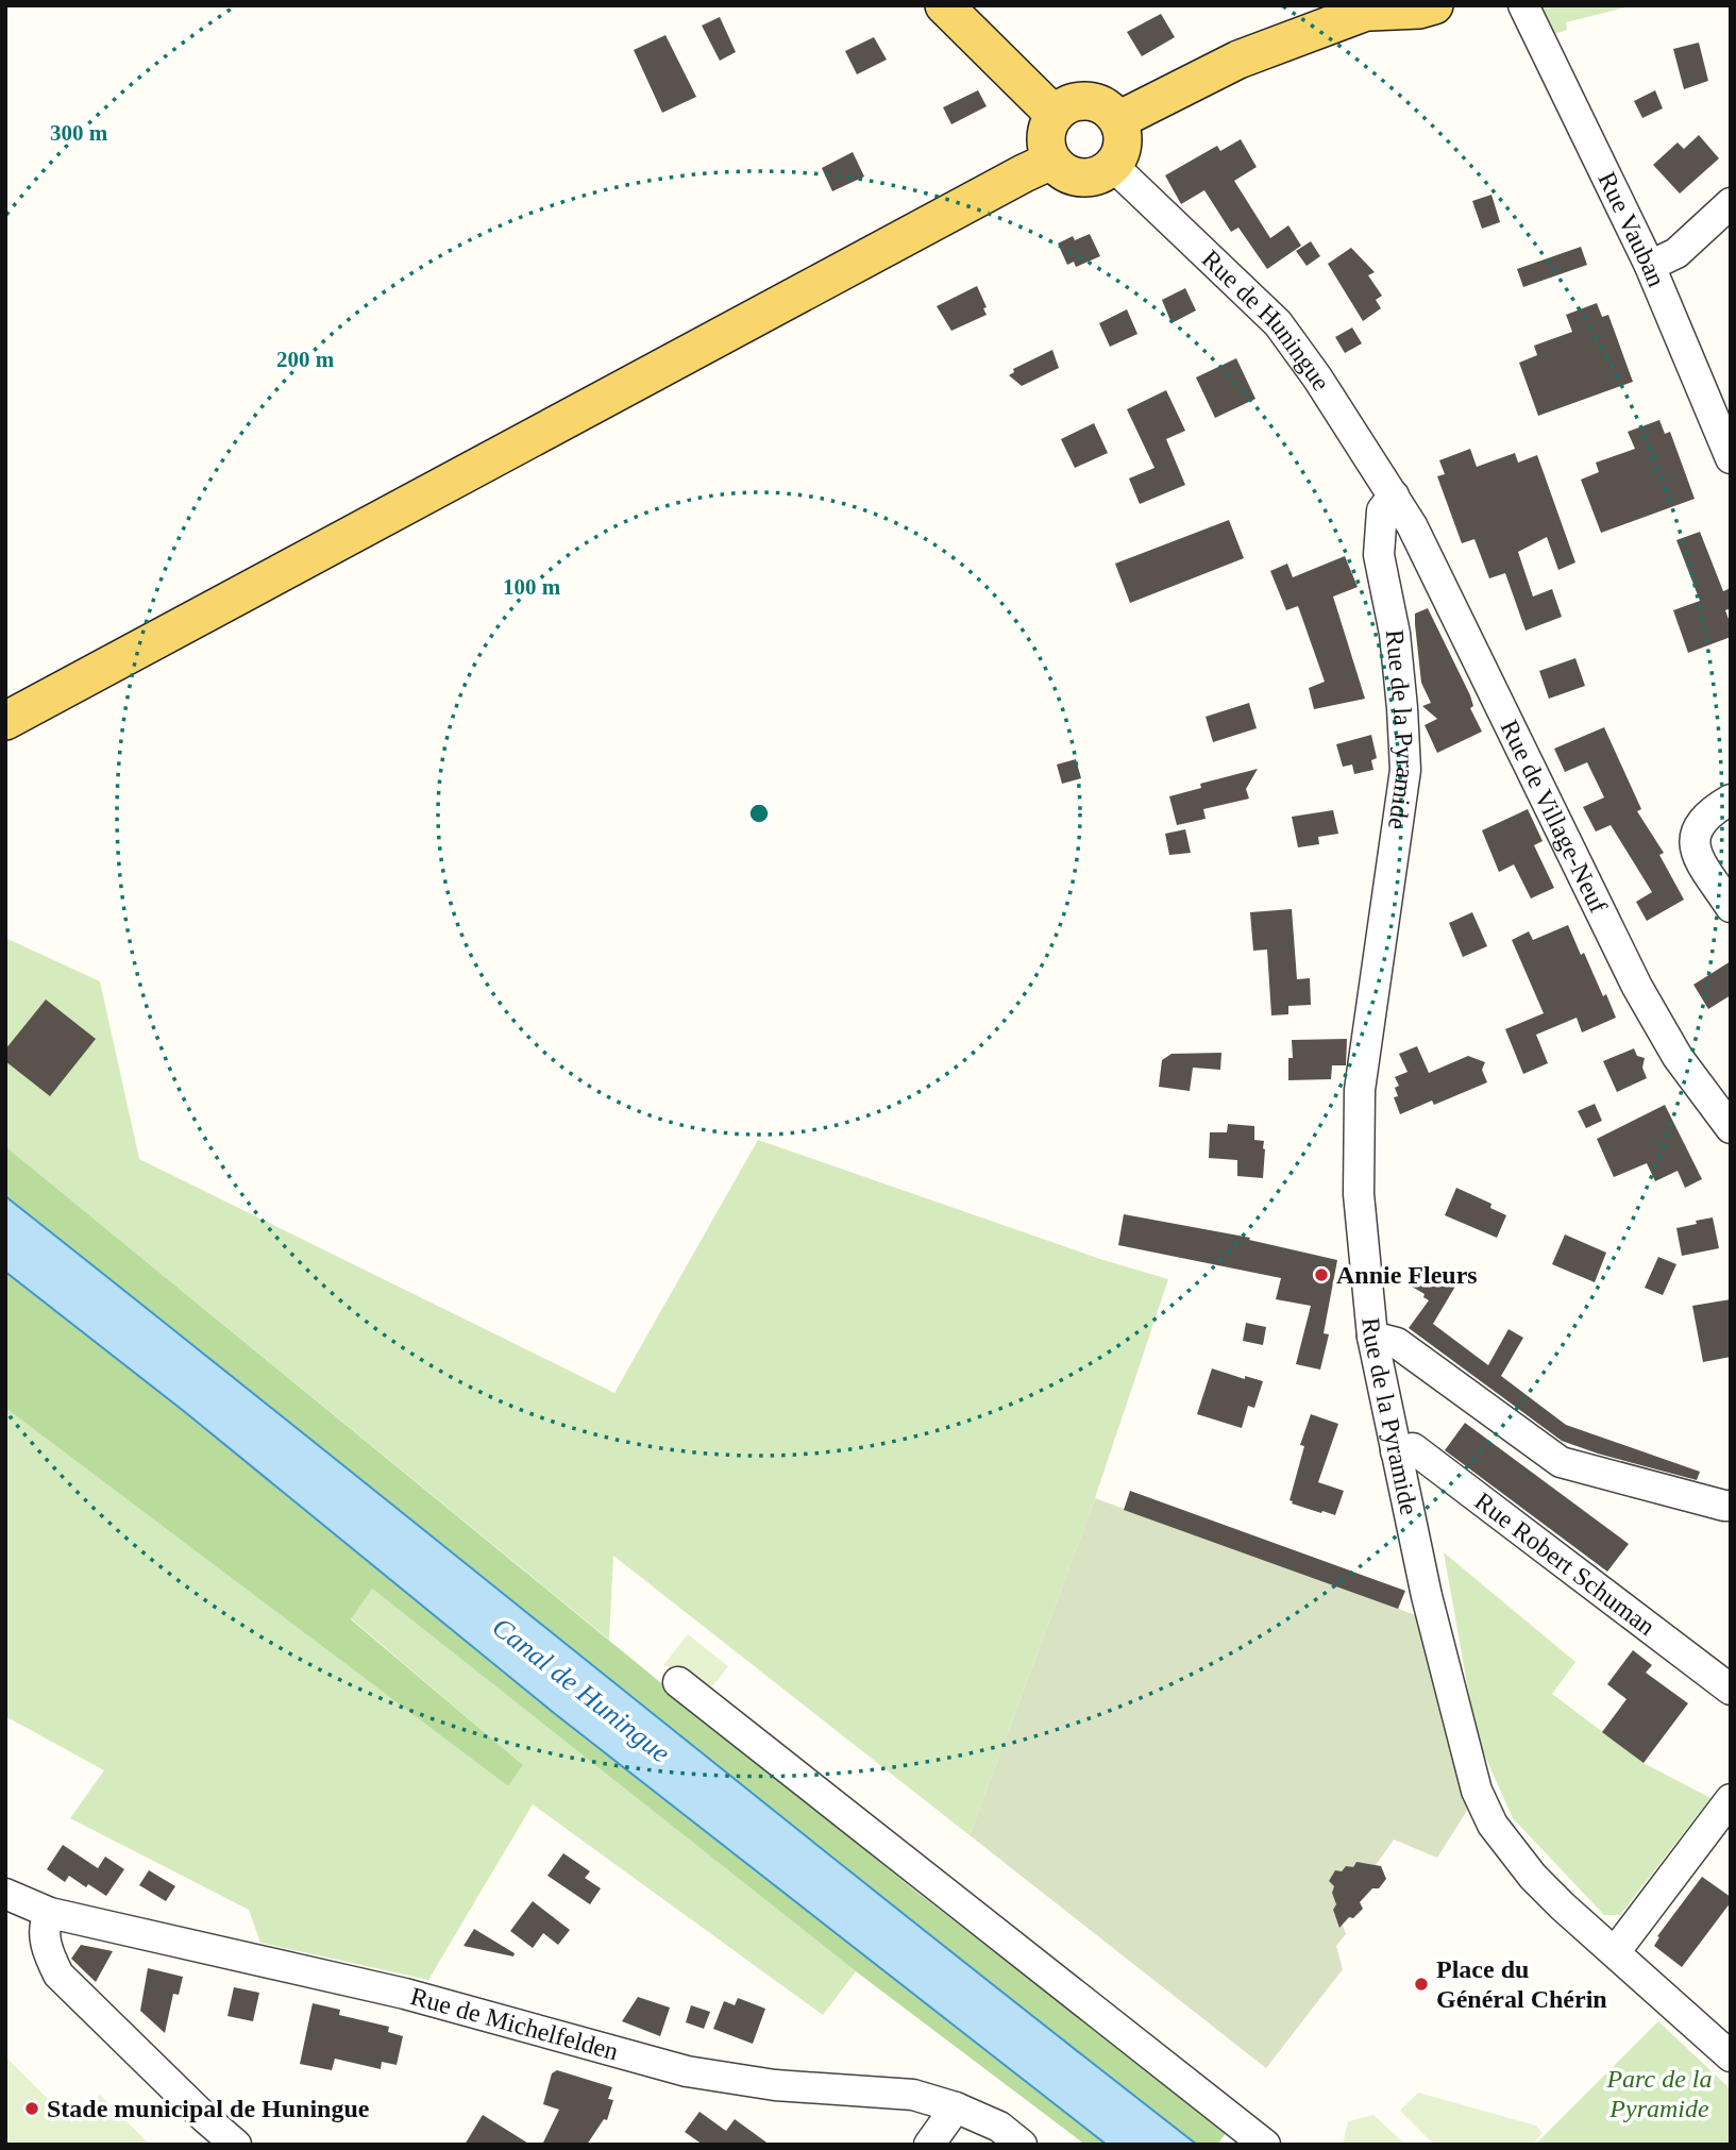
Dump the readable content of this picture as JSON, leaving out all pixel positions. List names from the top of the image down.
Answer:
{
  "streets": {
    "street": [
      "Rue Vauban",
      "Rue de Huningue",
      "Rue de la Pyramide",
      "Rue de Village-Neuf",
      "Rue Robert Schuman",
      "Rue de Michelfelden"
    ]
  },
  "crossings": [
    ["Rue de Huningue", "Rue de la Pyramide"],
    ["Rue de Huningue", "Rue de Village-Neuf"],
    ["Rue de la Pyramide", "Rue de Village-Neuf"],
    ["Rue de la Pyramide", "Rue Robert Schuman"]
  ],
  "water": ["Canal de Huningue"],
  "parks": ["Parc de la Pyramide"],
  "places": ["Annie Fleurs", "Place du Général Chérin", "Stade municipal de Huningue"],
  "rings": ["300 m", "200 m", "100 m"]
}
